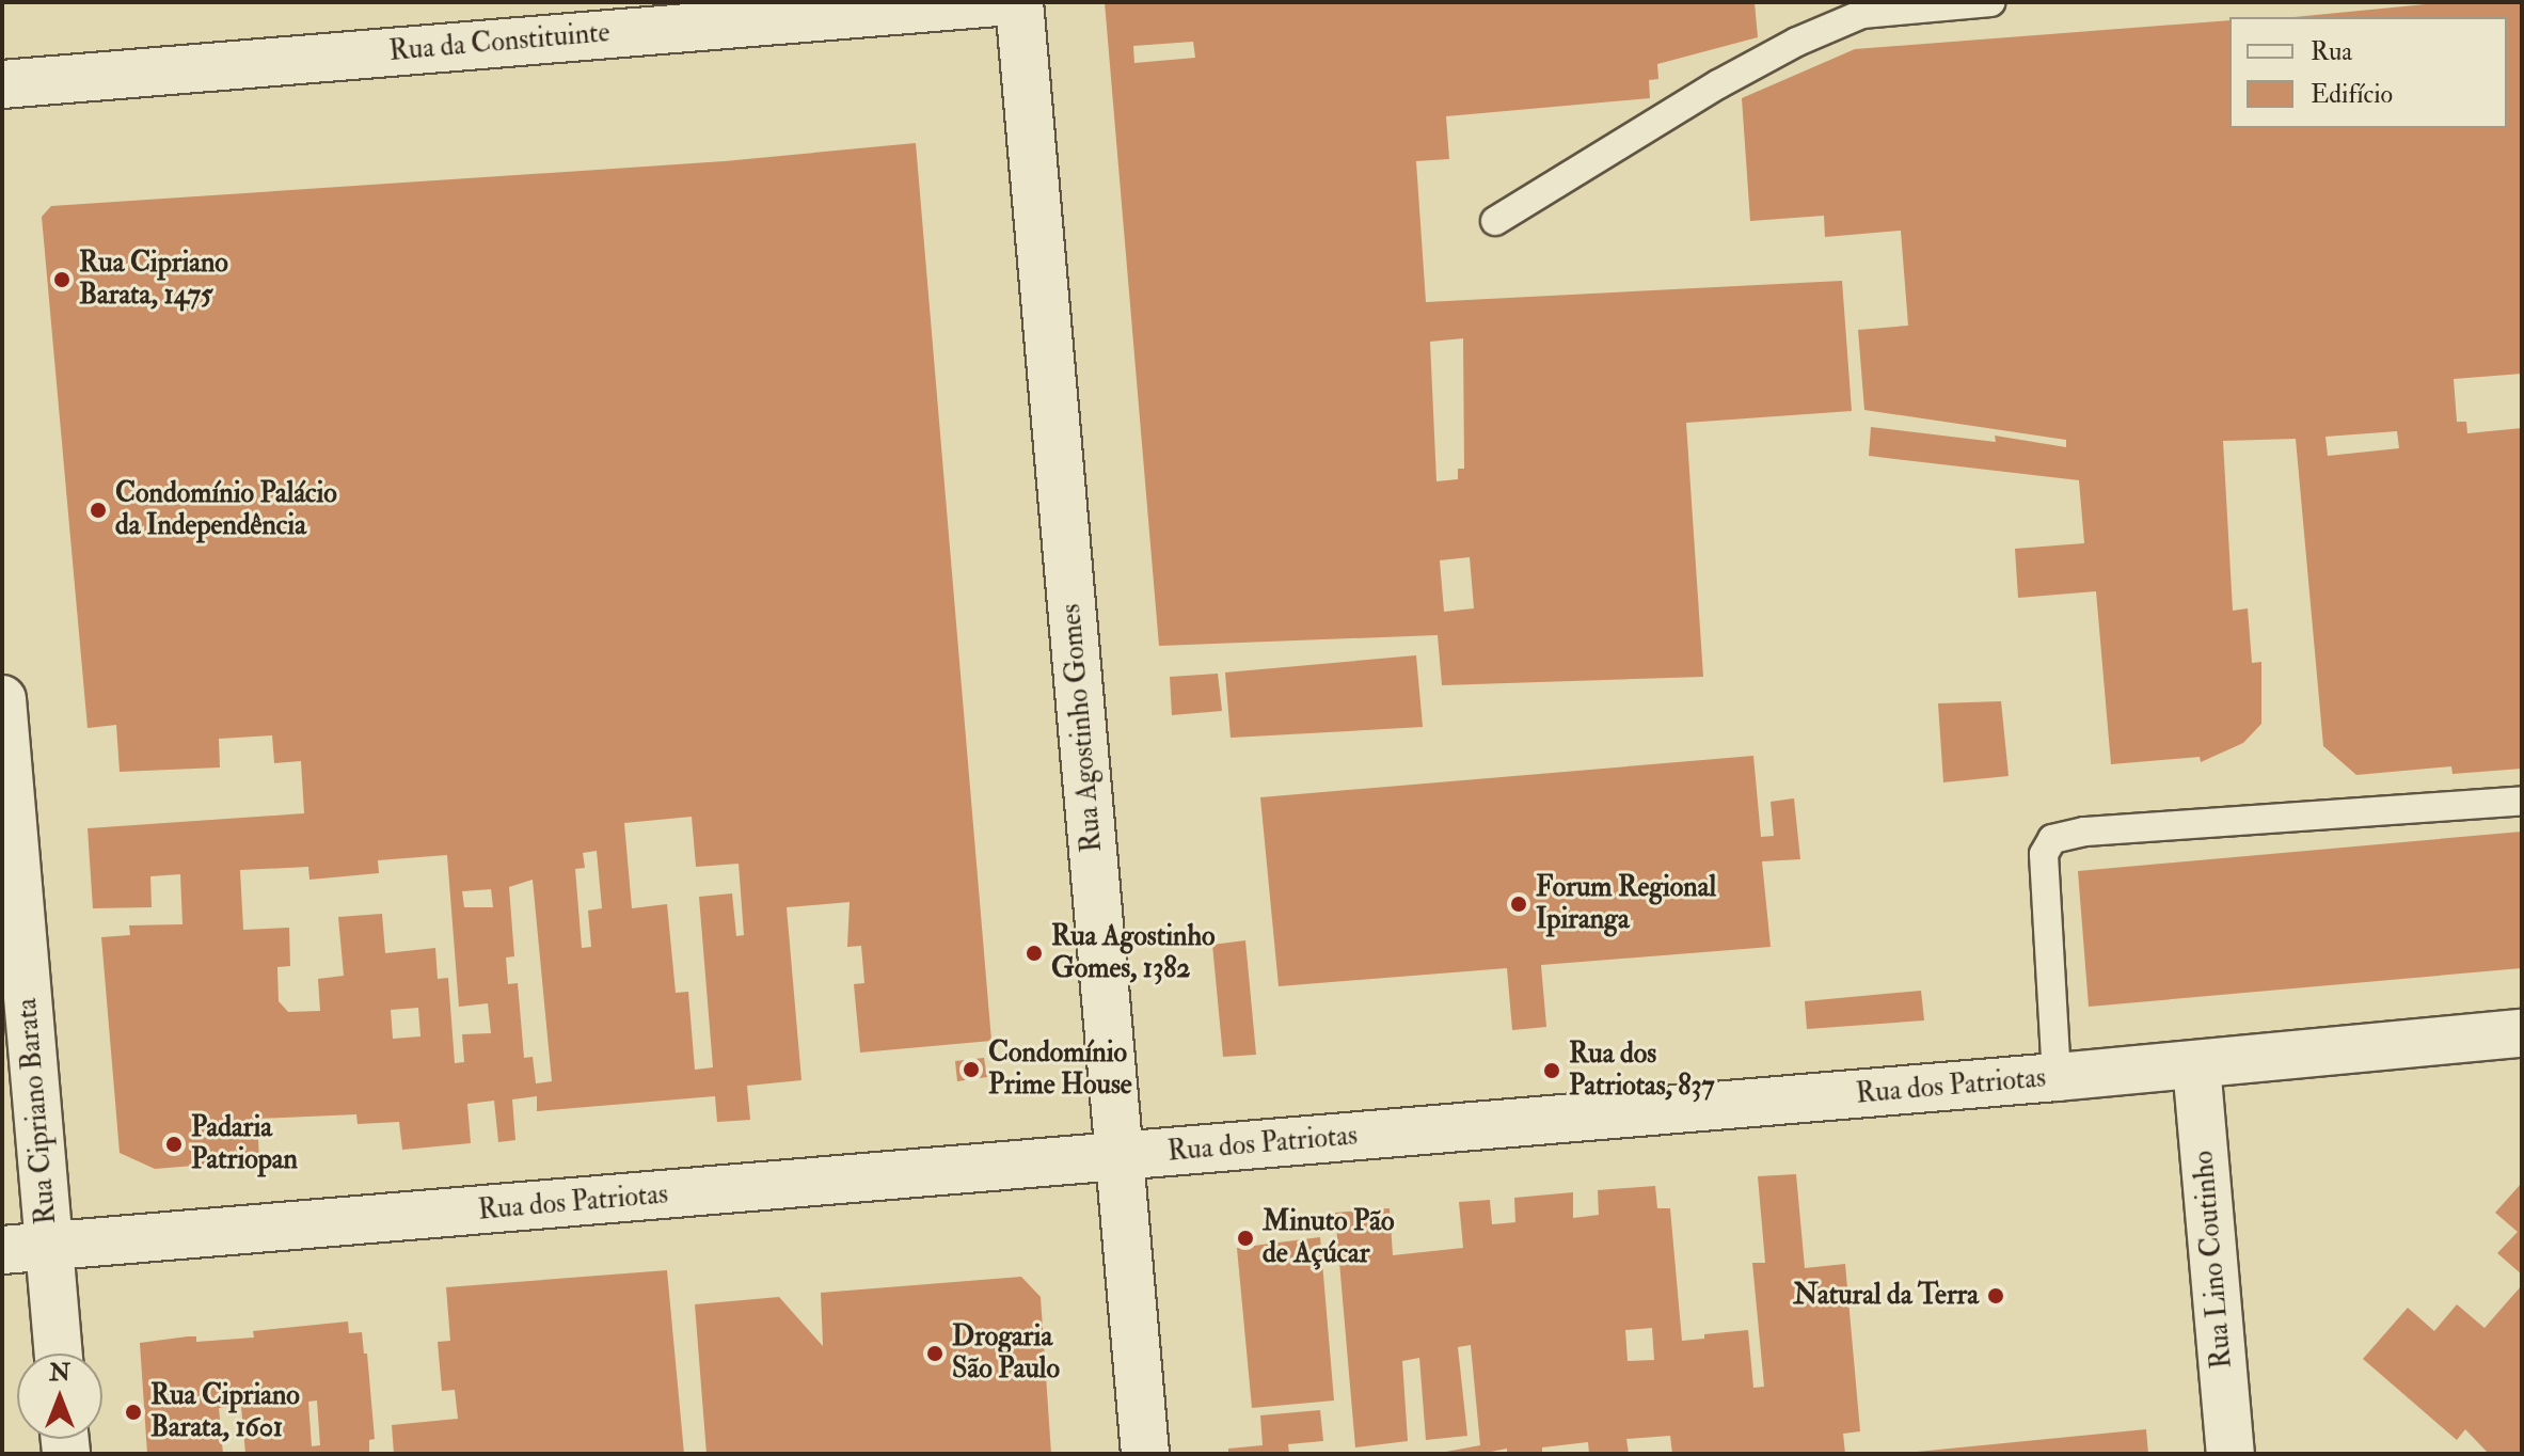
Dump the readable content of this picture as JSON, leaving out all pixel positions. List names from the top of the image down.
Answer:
{
  "streets": {
    "street": [
      "Rua da Constituinte",
      "Rua Agostinho Gomes",
      "Rua dos Patriotas",
      "Rua Cipriano Barata",
      "Rua Lino Coutinho"
    ]
  },
  "crossings": [
    ["Rua Agostinho Gomes", "Rua dos Patriotas"],
    ["Rua dos Patriotas", "Rua Cipriano Barata"],
    ["Rua dos Patriotas", "Rua Lino Coutinho"]
  ],
  "places": [
    "Rua Cipriano Barata, 1475",
    "Condomínio Palácio da Independência",
    "Forum Regional Ipiranga",
    "Rua Agostinho Gomes, 1382",
    "Condomínio Prime House",
    "Rua dos Patriotas, 837",
    "Padaria Patriopan",
    "Minuto Pão de Açúcar",
    "Natural da Terra",
    "Drogaria São Paulo",
    "Rua Cipriano Barata, 1601"
  ],
  "legend": ["Rua", "Edifício"],
  "north": "top"
}
